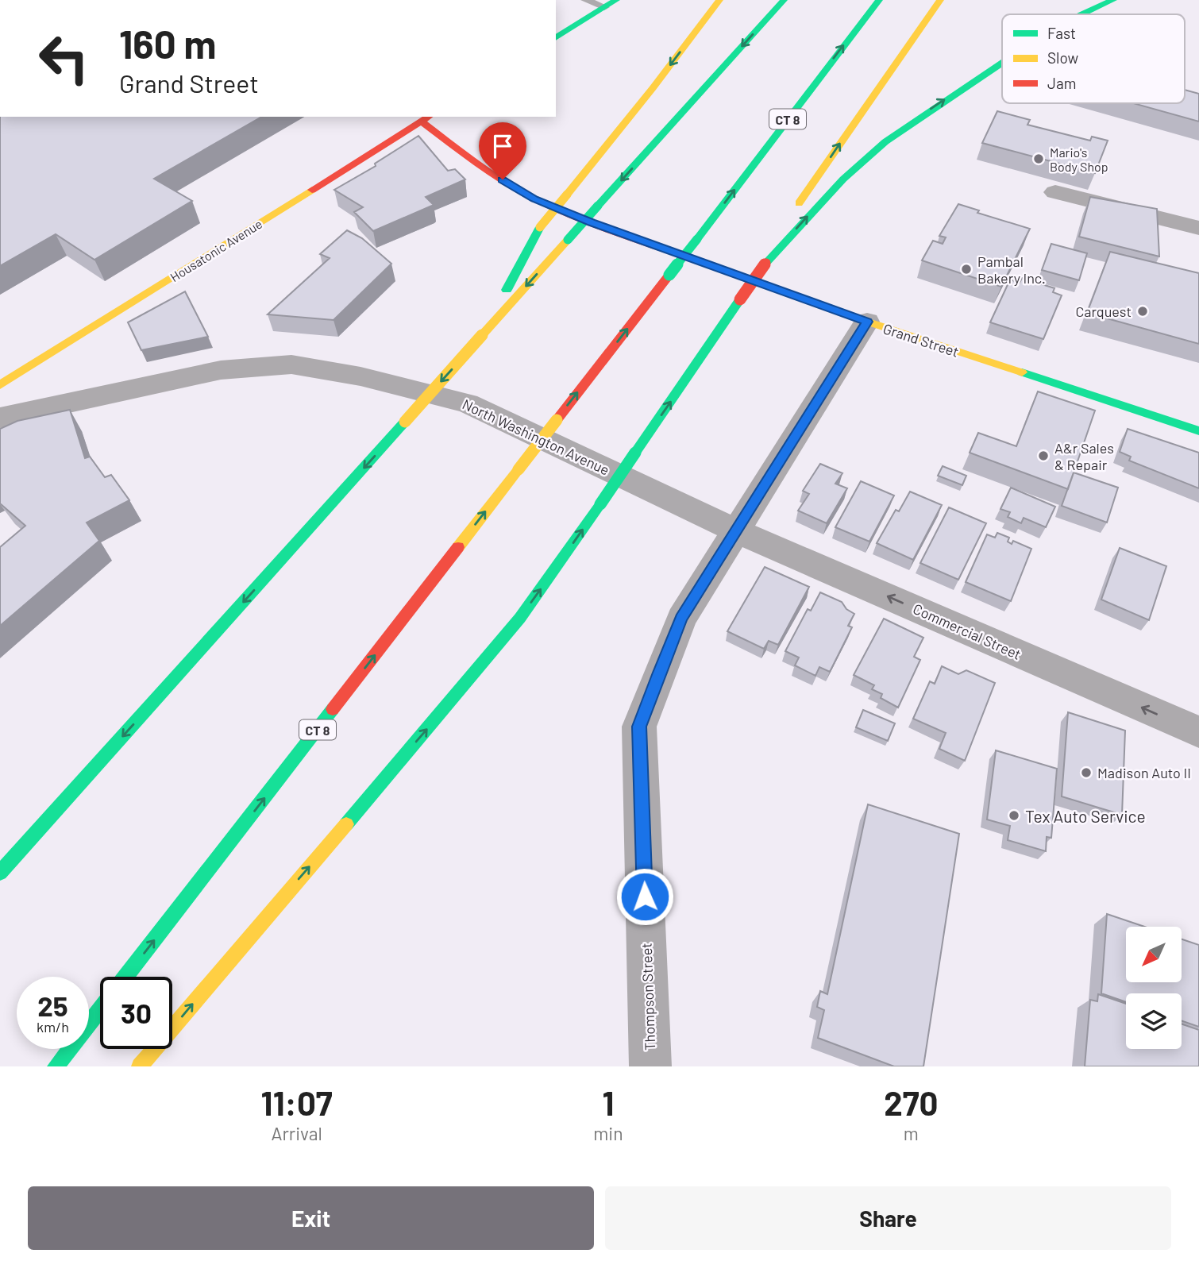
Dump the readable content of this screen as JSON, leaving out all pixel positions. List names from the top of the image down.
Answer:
{
  "streets": {
    "main road": ["CT 8", "Housatonic Avenue", "Grand Street"],
    "street": ["North Washington Avenue", "Commercial Street", "Thompson Street"]
  },
  "crossings": [
    ["Housatonic Avenue", "Grand Street"],
    ["Grand Street", "Thompson Street"],
    ["North Washington Avenue", "Commercial Street"],
    ["North Washington Avenue", "Thompson Street"],
    ["Commercial Street", "Thompson Street"]
  ],
  "one_way": ["Commercial Street"],
  "places": [
    "Mario's Body Shop",
    "Pambal Bakery Inc.",
    "Carquest",
    "A&r Sales & Repair",
    "Madison Auto II",
    "Tex Auto Service"
  ],
  "legend": ["Fast", "Slow", "Jam"],
  "north": "bottom left",
  "page": {
    "turn": ["160 m", "Grand Street"],
    "speed": "25 km/h",
    "limit": "30",
    "eta": [
      "11:07",
      "Arrival",
      "1",
      "min",
      "270",
      "m"
    ],
    "buttons": ["Exit", "Share"]
  }
}
